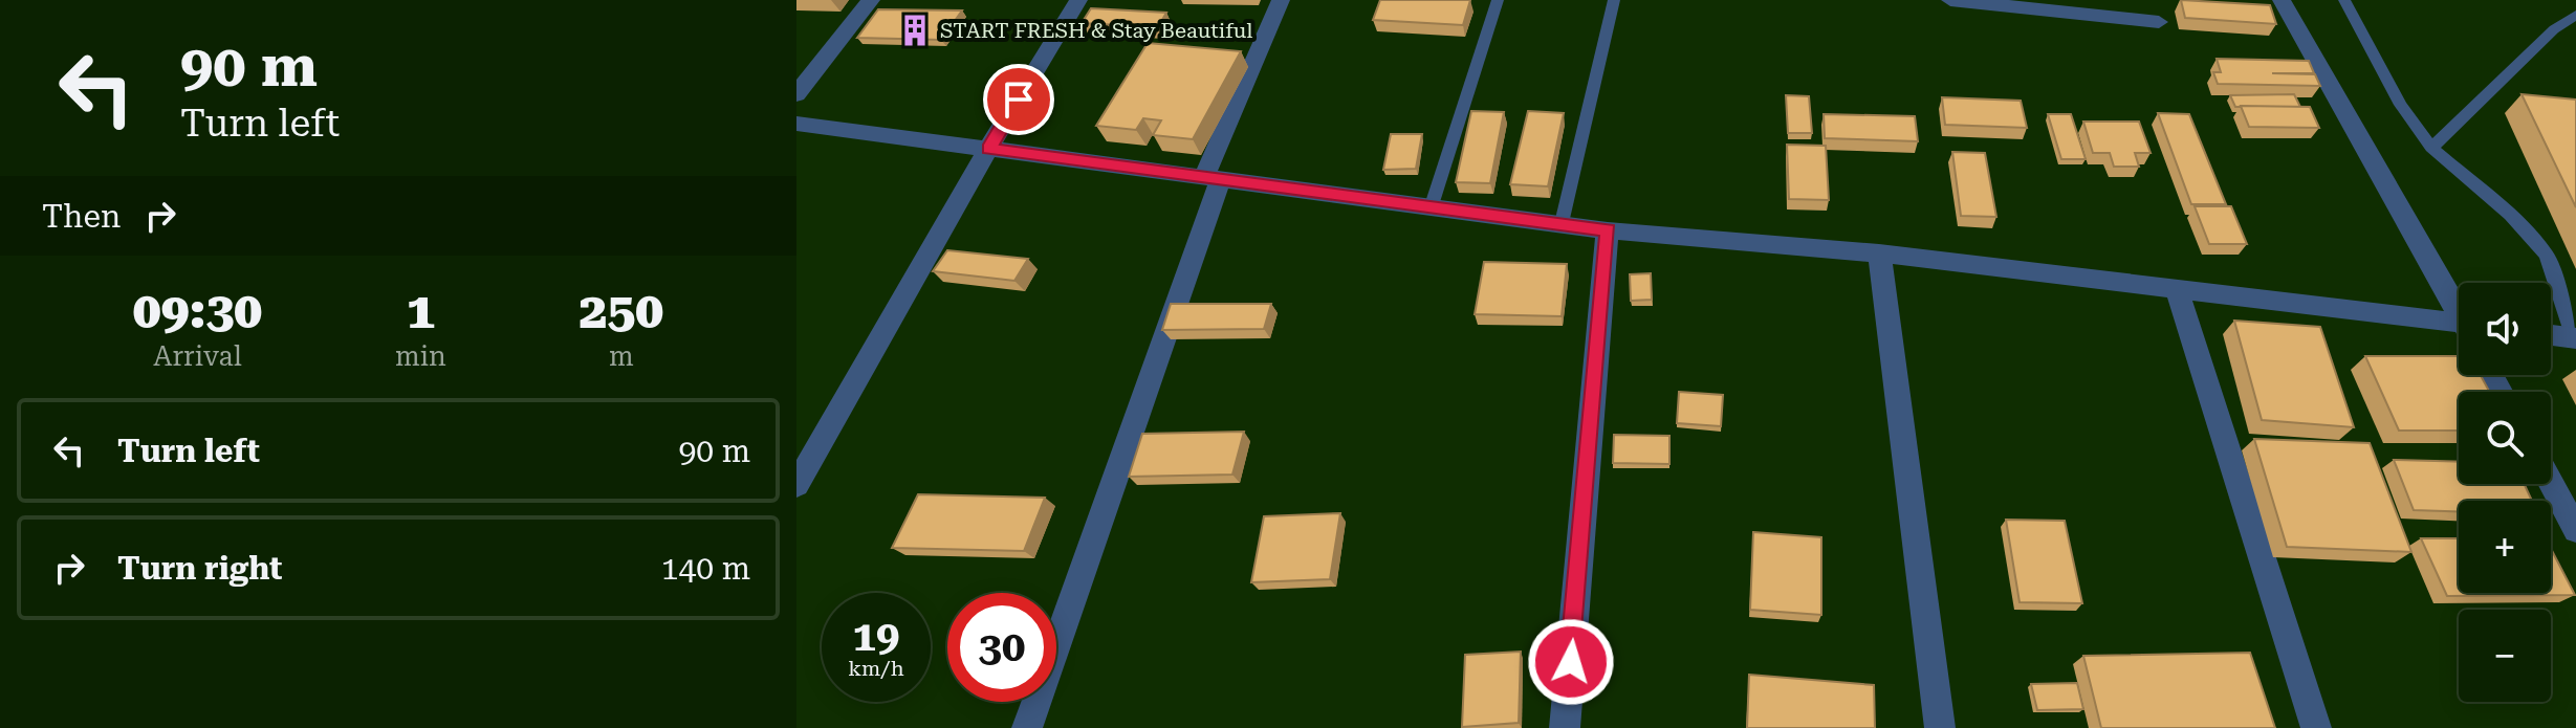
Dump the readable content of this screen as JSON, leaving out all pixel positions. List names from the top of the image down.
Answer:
{
  "places": {
    "building": ["START FRESH & Stay Beautiful"]
  },
  "page": {
    "turn": ["90 m", "Turn left"],
    "then": "Then",
    "eta": [
      "09:30",
      "Arrival",
      "1",
      "min",
      "250",
      "m"
    ],
    "map_buttons": ["+", "−"],
    "list": [
      {
        "name": "Turn left",
        "value": "90 m"
      },
      {
        "name": "Turn right",
        "value": "140 m"
      }
    ],
    "speed": "19 km/h",
    "limit": "30"
  }
}
